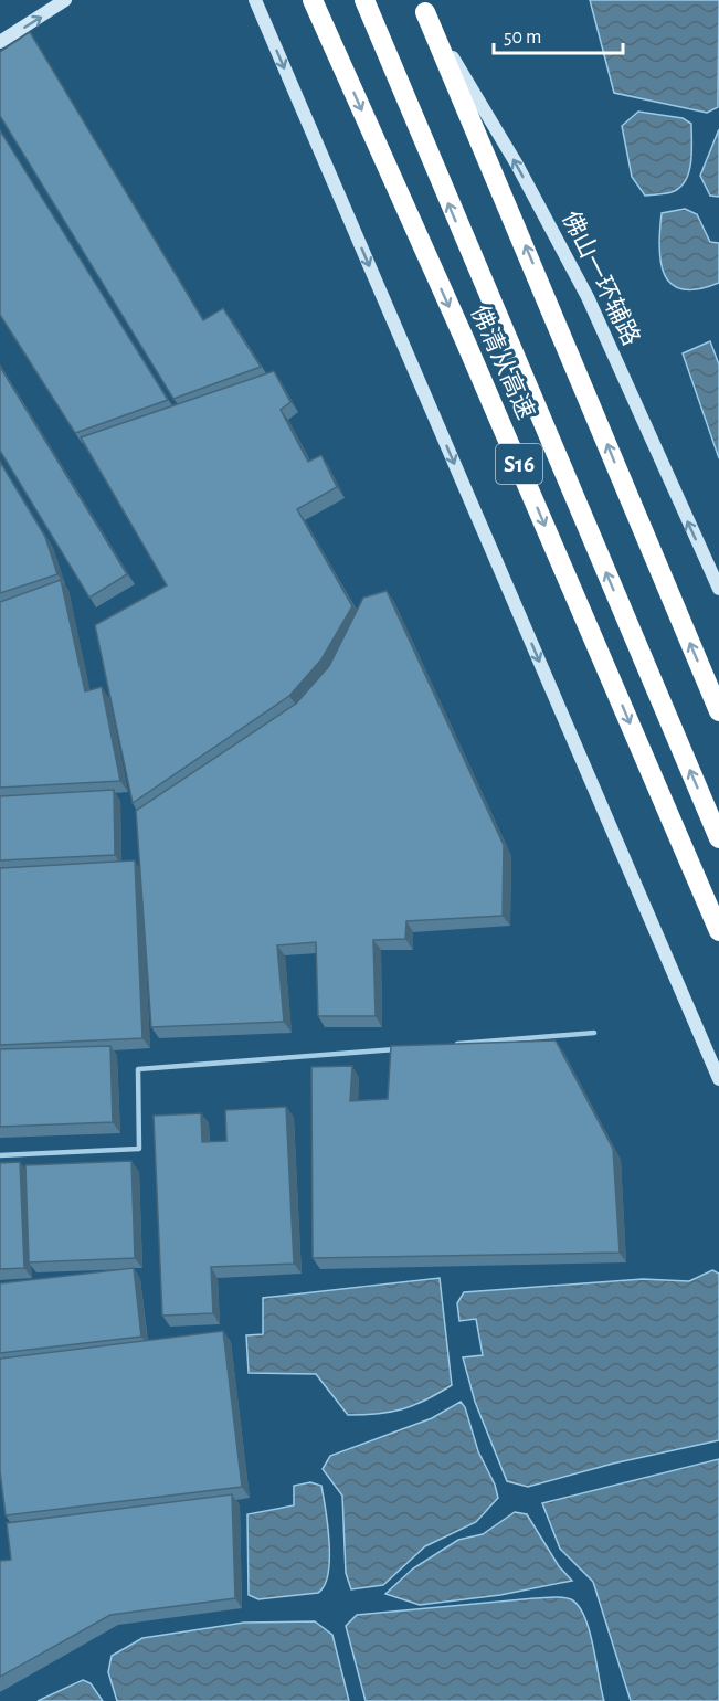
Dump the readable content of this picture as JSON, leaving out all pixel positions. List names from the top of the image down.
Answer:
{
  "streets": {
    "highway": ["佛清从高速", "S16"],
    "main road": ["佛山一环辅路"]
  },
  "one_way": ["佛山一环辅路"],
  "scale_bar": "50 m"
}
